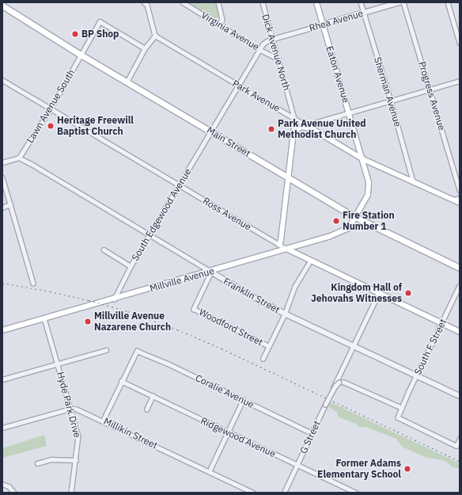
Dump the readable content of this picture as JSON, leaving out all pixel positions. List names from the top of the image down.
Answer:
{
  "streets": {
    "main road": [
      "Dick Avenue North",
      "Eaton Avenue",
      "Park Avenue",
      "Main Street",
      "Ross Avenue",
      "Millville Avenue"
    ],
    "street": [
      "Rhea Avenue",
      "Virginia Avenue",
      "Sherman Avenue",
      "Progress Avenue",
      "Lawn Avenue South",
      "South Edgewood Avenue",
      "Franklin Street",
      "Woodford Street",
      "South F Street",
      "Coralie Avenue",
      "Hyde Park Drive",
      "Millikin Street",
      "Ridgewood Avenue",
      "G Street"
    ]
  },
  "crossings": [
    ["Rhea Avenue", "Dick Avenue North"],
    ["Rhea Avenue", "Eaton Avenue"],
    ["Rhea Avenue", "Sherman Avenue"],
    ["Rhea Avenue", "South Edgewood Avenue"],
    ["Virginia Avenue", "Dick Avenue North"],
    ["Virginia Avenue", "South Edgewood Avenue"],
    ["Dick Avenue North", "Park Avenue"],
    ["Dick Avenue North", "Main Street"],
    ["Dick Avenue North", "Ross Avenue"],
    ["Dick Avenue North", "South Edgewood Avenue"],
    ["Eaton Avenue", "Park Avenue"],
    ["Eaton Avenue", "Main Street"],
    ["Eaton Avenue", "Millville Avenue"],
    ["Sherman Avenue", "Park Avenue"],
    ["Park Avenue", "South Edgewood Avenue"],
    ["Lawn Avenue South", "Main Street"],
    ["Lawn Avenue South", "Ross Avenue"],
    ["Lawn Avenue South", "Franklin Street"],
    ["Main Street", "South Edgewood Avenue"],
    ["Main Street", "Millville Avenue"],
    ["Ross Avenue", "South Edgewood Avenue"],
    ["Ross Avenue", "Millville Avenue"],
    ["Ross Avenue", "South F Street"],
    ["South Edgewood Avenue", "Millville Avenue"],
    ["South Edgewood Avenue", "Franklin Street"],
    ["Millville Avenue", "Franklin Street"],
    ["Millville Avenue", "Woodford Street"],
    ["Millville Avenue", "Hyde Park Drive"],
    ["Franklin Street", "Woodford Street"],
    ["Franklin Street", "South F Street"],
    ["South F Street", "G Street"],
    ["Coralie Avenue", "Ridgewood Avenue"],
    ["Coralie Avenue", "G Street"],
    ["Hyde Park Drive", "Millikin Street"],
    ["Ridgewood Avenue", "G Street"]
  ],
  "places": [
    "BP Shop",
    "Heritage Freewill Baptist Church",
    "Park Avenue United Methodist Church",
    "Fire Station Number 1",
    "Kingdom Hall of Jehovahs Witnesses",
    "Millville Avenue Nazarene Church",
    "Former Adams Elementary School"
  ]
}
